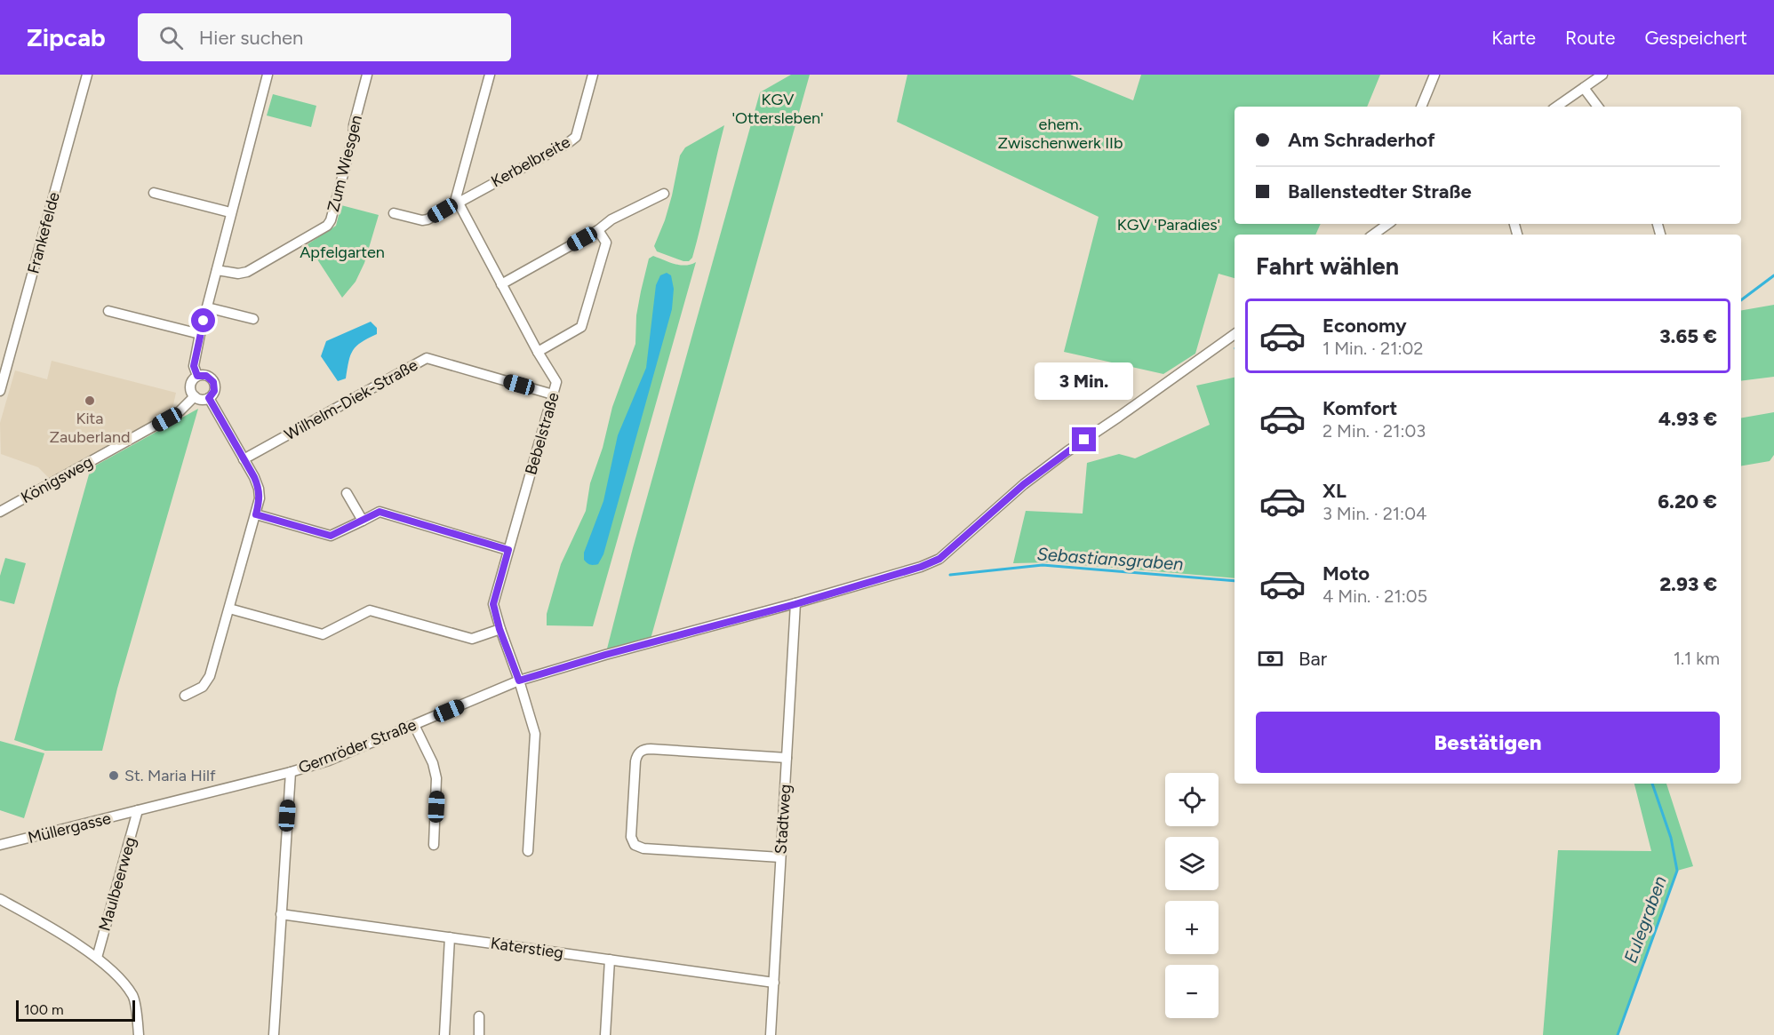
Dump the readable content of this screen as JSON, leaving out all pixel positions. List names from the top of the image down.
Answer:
{
  "streets": {
    "street": [
      "Kerbelbreite",
      "Zum Wiesgen",
      "Frankefelde",
      "Wilhelm-Diek-Straße",
      "Bebelstraße",
      "Königsweg",
      "Gernröder Straße",
      "Stadtweg",
      "Müllergasse",
      "Maulbeerweg",
      "Katerstieg"
    ]
  },
  "crossings": [
    ["Kerbelbreite", "Bebelstraße"],
    ["Wilhelm-Diek-Straße", "Bebelstraße"],
    ["Bebelstraße", "Gernröder Straße"],
    ["Gernröder Straße", "Stadtweg"],
    ["Gernröder Straße", "Müllergasse"],
    ["Gernröder Straße", "Maulbeerweg"],
    ["Stadtweg", "Katerstieg"],
    ["Müllergasse", "Maulbeerweg"]
  ],
  "water": ["Sebastiansgraben", "Eulegraben"],
  "parks": [
    "KGV 'Ottersleben'",
    "ehem. Zwischenwerk IIb",
    "KGV 'Paradies'",
    "Apfelgarten"
  ],
  "places": ["Kita Zauberland", "St. Maria Hilf"],
  "scale_bar": "100 m",
  "page": {
    "header": "Zipcab",
    "search": "Hier suchen",
    "nav": ["Karte", "Route", "Gespeichert"],
    "banner": ["Am Schraderhof", "Ballenstedter Straße"],
    "heading": "Fahrt wählen",
    "list": [
      {
        "name": "Economy",
        "note": "1 Min. · 21:02",
        "value": "3.65 €"
      },
      {
        "name": "Komfort",
        "note": "2 Min. · 21:03",
        "value": "4.93 €"
      },
      {
        "name": "XL",
        "note": "3 Min. · 21:04",
        "value": "6.20 €"
      },
      {
        "name": "Moto",
        "note": "4 Min. · 21:05",
        "value": "2.93 €"
      }
    ],
    "bubble": "3 Min.",
    "pay": ["Bar", "1.1 km"],
    "buttons": "Bestätigen",
    "map_buttons": ["+", "−"],
    "scale": "100 m"
  }
}
